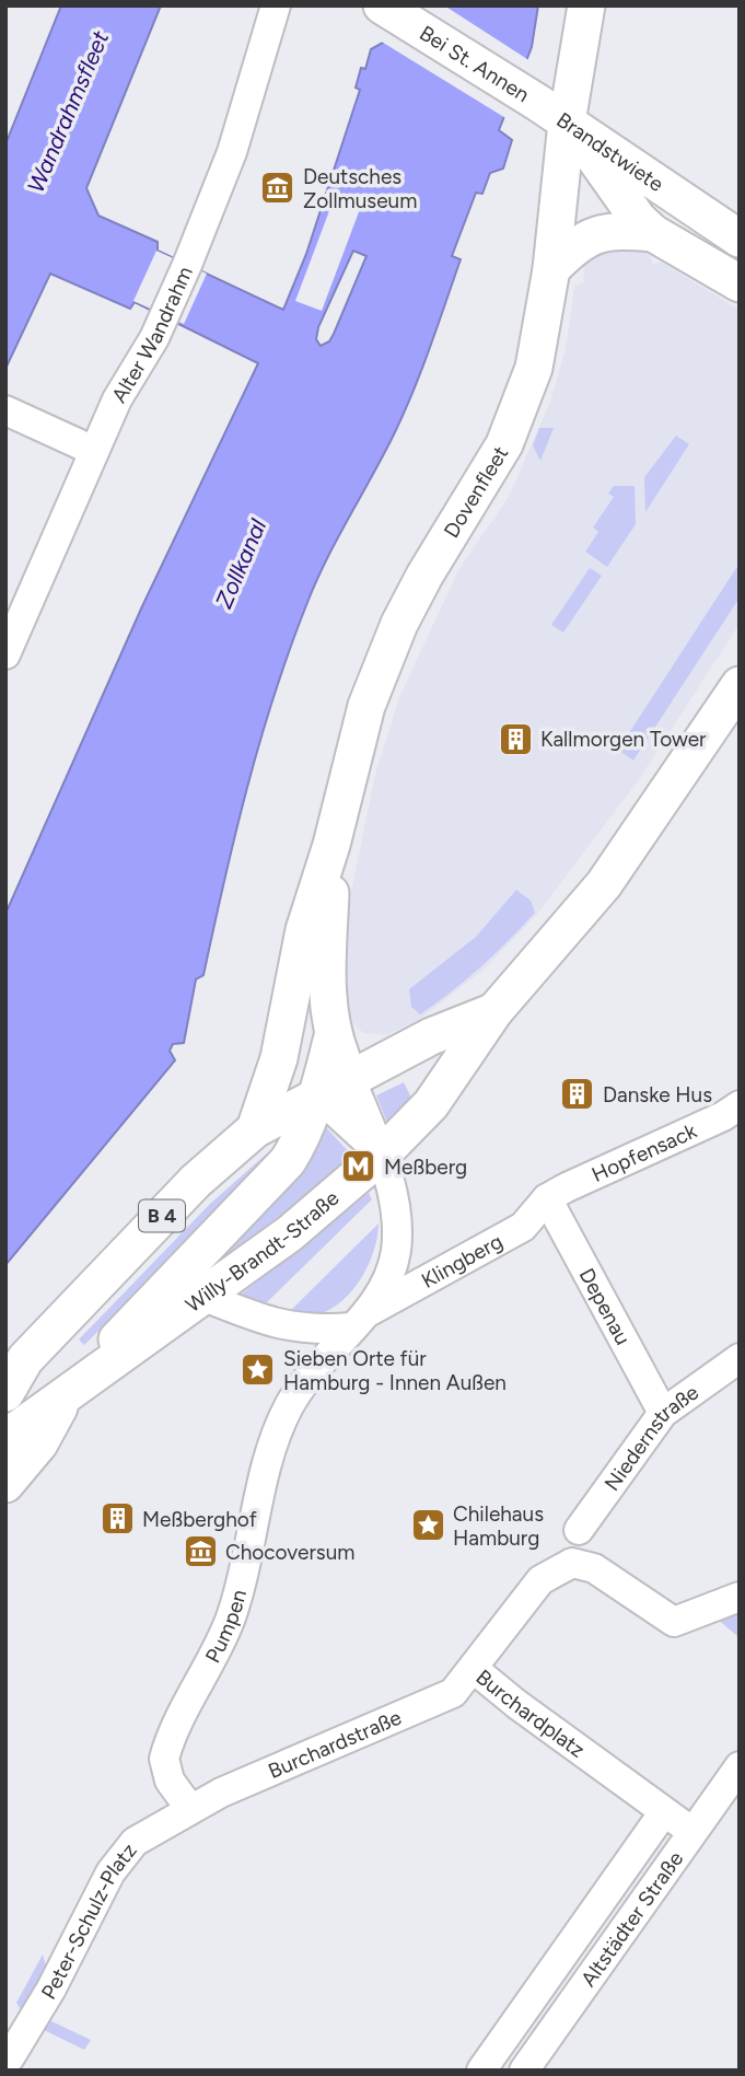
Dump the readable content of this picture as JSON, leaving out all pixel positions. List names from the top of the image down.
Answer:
{
  "streets": {
    "main road": [
      "Bei St. Annen",
      "Brandstwiete",
      "Dovenfleet",
      "B 4",
      "Willy-Brandt-Straße"
    ],
    "street": [
      "Alter Wandrahm",
      "Hopfensack",
      "Klingberg",
      "Depenau",
      "Niedernstraße",
      "Pumpen",
      "Burchardplatz",
      "Burchardstraße",
      "Altstädter Straße",
      "Peter-Schulz-Platz"
    ]
  },
  "crossings": [
    ["Bei St. Annen", "Brandstwiete"],
    ["Bei St. Annen", "Dovenfleet"],
    ["Brandstwiete", "Dovenfleet"],
    ["Dovenfleet", "Willy-Brandt-Straße"],
    ["Hopfensack", "Klingberg"],
    ["Hopfensack", "Depenau"],
    ["Klingberg", "Depenau"],
    ["Klingberg", "Pumpen"],
    ["Depenau", "Niedernstraße"],
    ["Pumpen", "Burchardstraße"],
    ["Pumpen", "Peter-Schulz-Platz"],
    ["Burchardplatz", "Burchardstraße"],
    ["Burchardplatz", "Altstädter Straße"],
    ["Burchardstraße", "Peter-Schulz-Platz"]
  ],
  "water": ["Wandrahmsfleet", "Zollkanal"],
  "places": {
    "museum": ["Deutsches Zollmuseum", "Chocoversum"],
    "building": ["Kallmorgen Tower", "Danske Hus", "Meßberghof"],
    "metro station": ["Meßberg"],
    "place": ["Sieben Orte für Hamburg - Innen Außen", "Chilehaus Hamburg"]
  }
}
